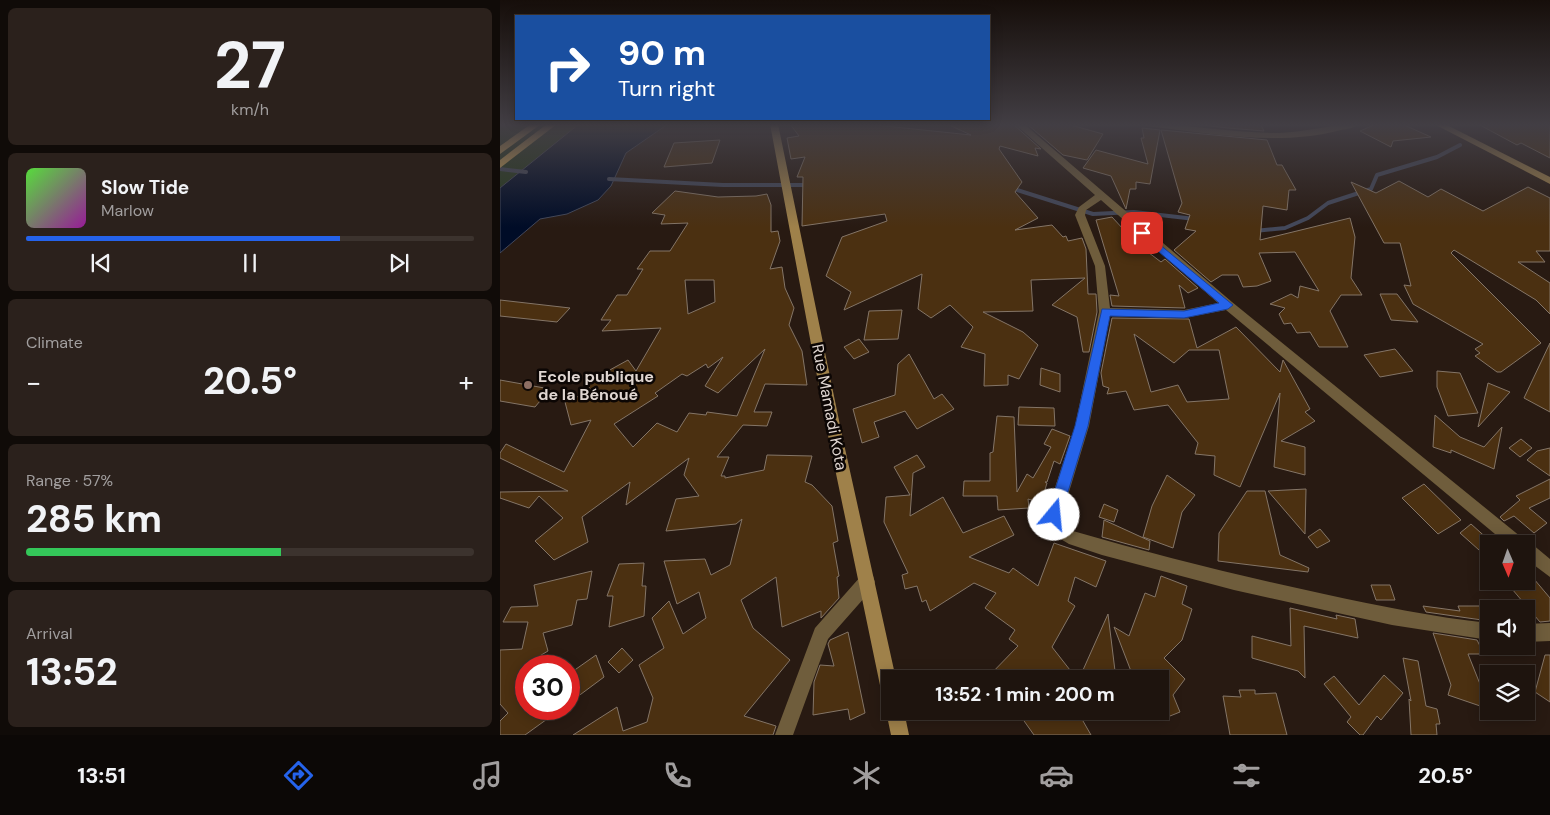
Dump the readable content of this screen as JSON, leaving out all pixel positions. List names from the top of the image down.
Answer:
{
  "streets": {
    "main road": ["Rue Mamadi Kota"]
  },
  "places": ["Ecole publique de la Bénoué"],
  "north": "bottom",
  "page": {
    "tile": [
      ["27", "km/h"],
      "Climate",
      ["Range · 57%", "285 km"],
      ["Arrival", "13:52"]
    ],
    "turn": ["90 m", "Turn right"],
    "song": ["Slow Tide", "Marlow"],
    "heat": ["−", "20.5°", "+"],
    "limit": "30",
    "trip": "13:52 · 1 min · 200 m",
    "tabs": ["13:51", "20.5°"]
  }
}
